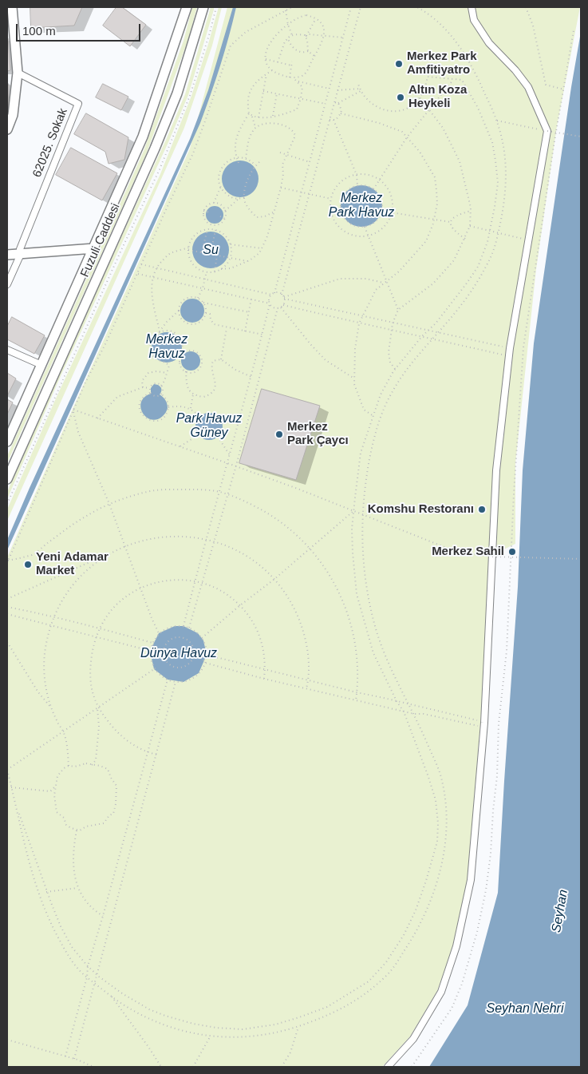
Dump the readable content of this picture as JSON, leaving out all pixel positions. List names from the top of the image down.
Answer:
{
  "streets": {
    "main road": ["Fuzuli Caddesi"],
    "street": ["62025. Sokak"]
  },
  "water": [
    "Merkez Park Havuz",
    "Su",
    "Merkez Havuz",
    "Park Havuz Güney",
    "Dünya Havuz",
    "Seyhan",
    "Seyhan Nehri"
  ],
  "places": [
    "Merkez Park Amfitiyatro",
    "Altın Koza Heykeli",
    "Merkez Park Çaycı",
    "Komshu Restoranı",
    "Merkez Sahil",
    "Yeni Adamar Market"
  ],
  "scale_bar": "100 m"
}
